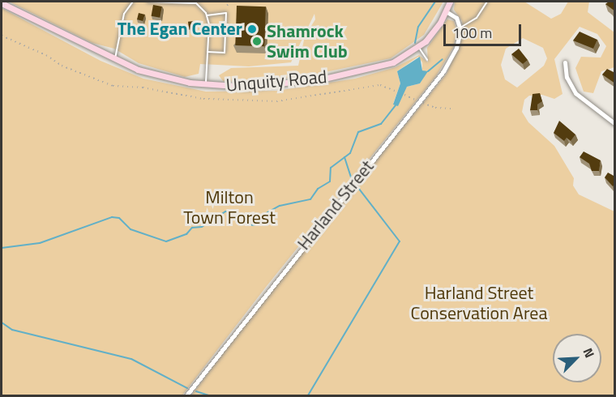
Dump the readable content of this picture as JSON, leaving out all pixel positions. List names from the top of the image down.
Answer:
{
  "streets": {
    "main road": ["Unquity Road"],
    "street": ["Harland Street"]
  },
  "parks": ["Milton Town Forest", "Harland Street Conservation Area"],
  "places": ["The Egan Center", "Shamrock Swim Club"],
  "scale_bar": "100 m",
  "north": "top right"
}
